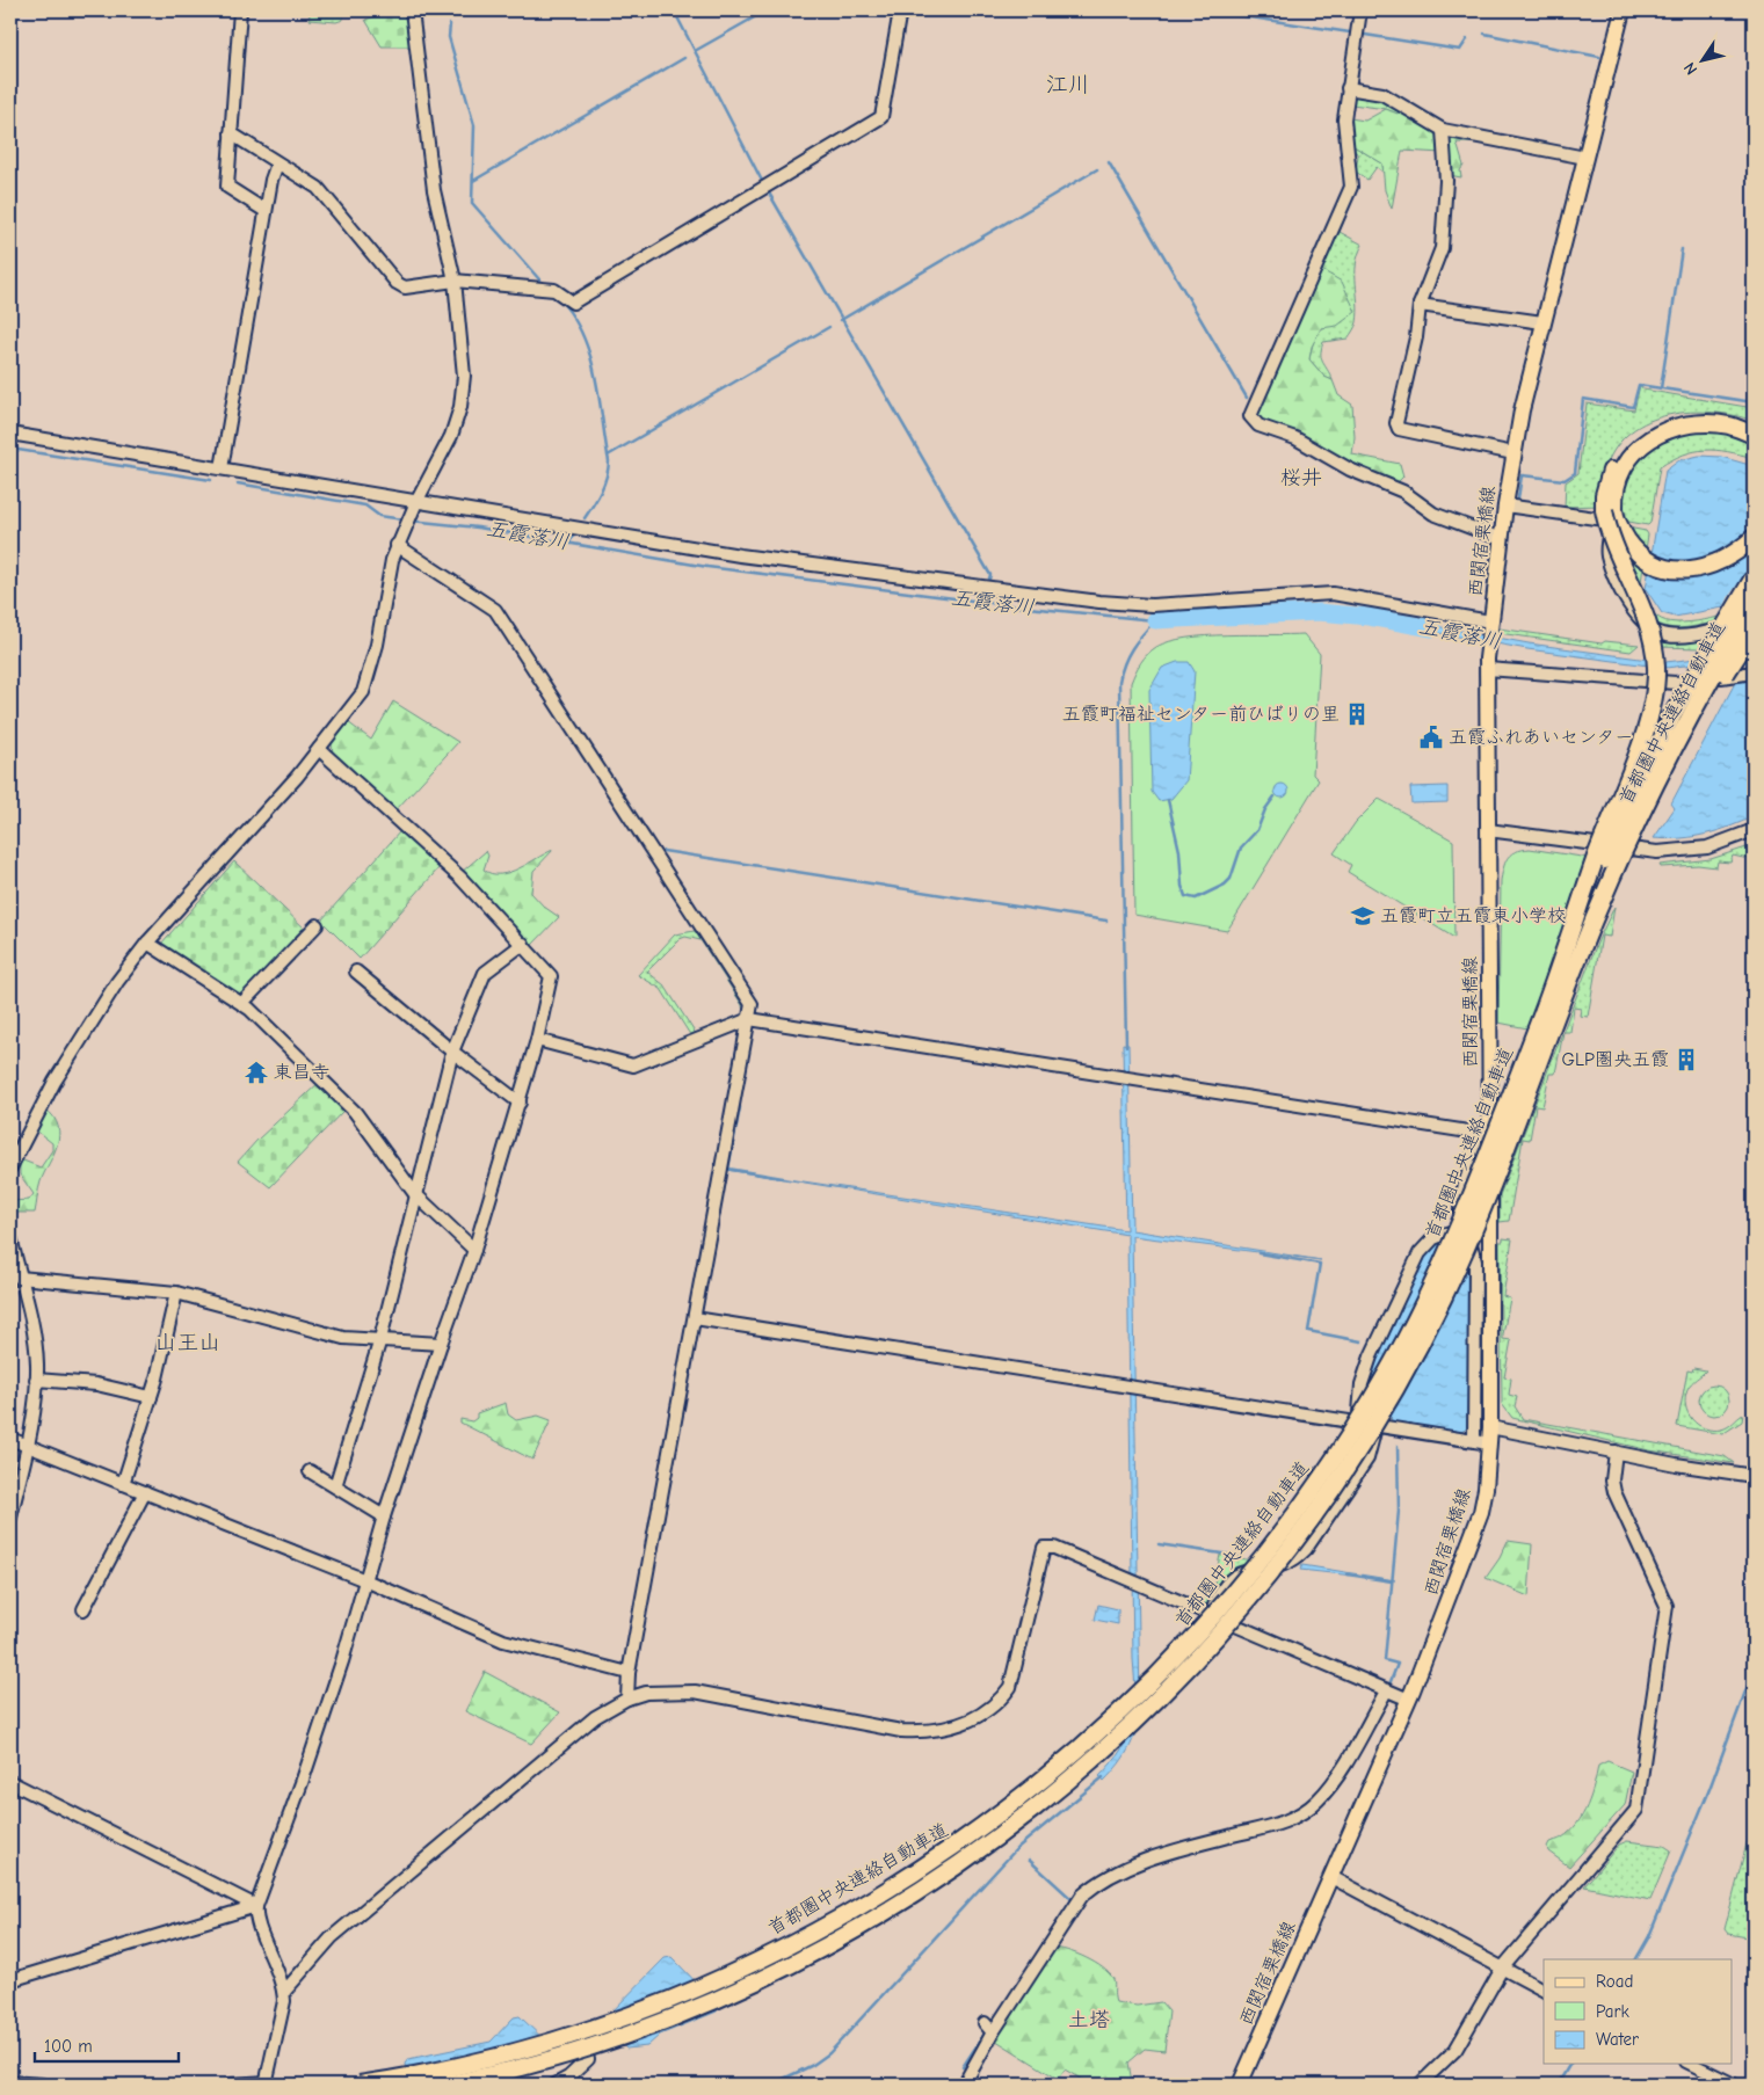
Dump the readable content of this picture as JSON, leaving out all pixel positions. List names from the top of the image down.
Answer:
{
  "streets": {
    "highway": ["首都圏中央連絡自動車道"],
    "main road": ["西関宿栗橋線"]
  },
  "districts": [
    "江川",
    "桜井",
    "山王山",
    "土塔"
  ],
  "water": ["五霞落川"],
  "places": {
    "building": ["五霞町福祉センター前ひばりの里", "GLP圏央五霞"],
    "public building": ["五霞ふれあいセンター"],
    "school or university": ["五霞町立五霞東小学校"],
    "temple": ["東昌寺"]
  },
  "legend": ["Road", "Park", "Water"],
  "scale_bar": "100 m",
  "north": "bottom left"
}
